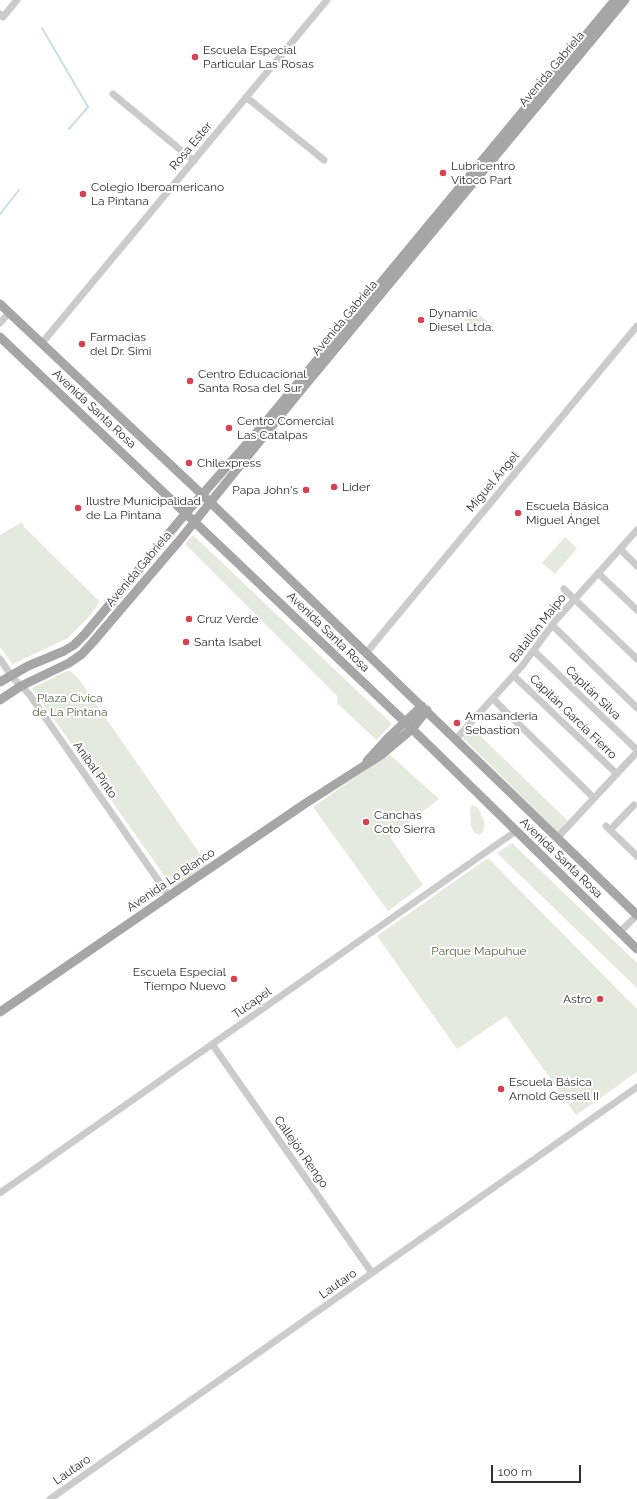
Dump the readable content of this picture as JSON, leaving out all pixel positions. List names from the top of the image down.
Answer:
{
  "streets": {
    "main road": ["Avenida Gabriela", "Avenida Santa Rosa", "Avenida Lo Blanco"],
    "street": [
      "Rosa Ester",
      "Miguel Ángel",
      "Batallón Maipo",
      "Capitán Silva",
      "Capitán García Fierro",
      "Aníbal Pinto",
      "Tucapel",
      "Callejón Rengo",
      "Lautaro"
    ]
  },
  "crossings": [
    ["Avenida Gabriela", "Avenida Santa Rosa"],
    ["Avenida Gabriela", "Aníbal Pinto"],
    ["Rosa Ester", "Avenida Santa Rosa"],
    ["Avenida Santa Rosa", "Miguel Ángel"],
    ["Avenida Santa Rosa", "Batallón Maipo"],
    ["Avenida Santa Rosa", "Avenida Lo Blanco"],
    ["Avenida Santa Rosa", "Tucapel"],
    ["Batallón Maipo", "Capitán Silva"],
    ["Batallón Maipo", "Capitán García Fierro"],
    ["Aníbal Pinto", "Avenida Lo Blanco"],
    ["Tucapel", "Callejón Rengo"],
    ["Callejón Rengo", "Lautaro"]
  ],
  "parks": ["Plaza Cívica de La Pintana", "Parque Mapuhue"],
  "places": [
    "Escuela Especial Particular Las Rosas",
    "Lubricentro Vitoco Part",
    "Colegio Iberoamericano La Pintana",
    "Dynamic Diesel Ltda.",
    "Farmacias del Dr. Simi",
    "Centro Educacional Santa Rosa del Sur",
    "Centro Comercial Las Catalpas",
    "Chilexpress",
    "Lider",
    "Papa John's",
    "Ilustre Municipalidad de La Pintana",
    "Escuela Básica Miguel Ángel",
    "Cruz Verde",
    "Santa Isabel",
    "Amasanderia Sebastion",
    "Canchas Coto Sierra",
    "Escuela Especial Tiempo Nuevo",
    "Astro",
    "Escuela Básica Arnold Gessell II"
  ],
  "scale_bar": "100 m"
}
